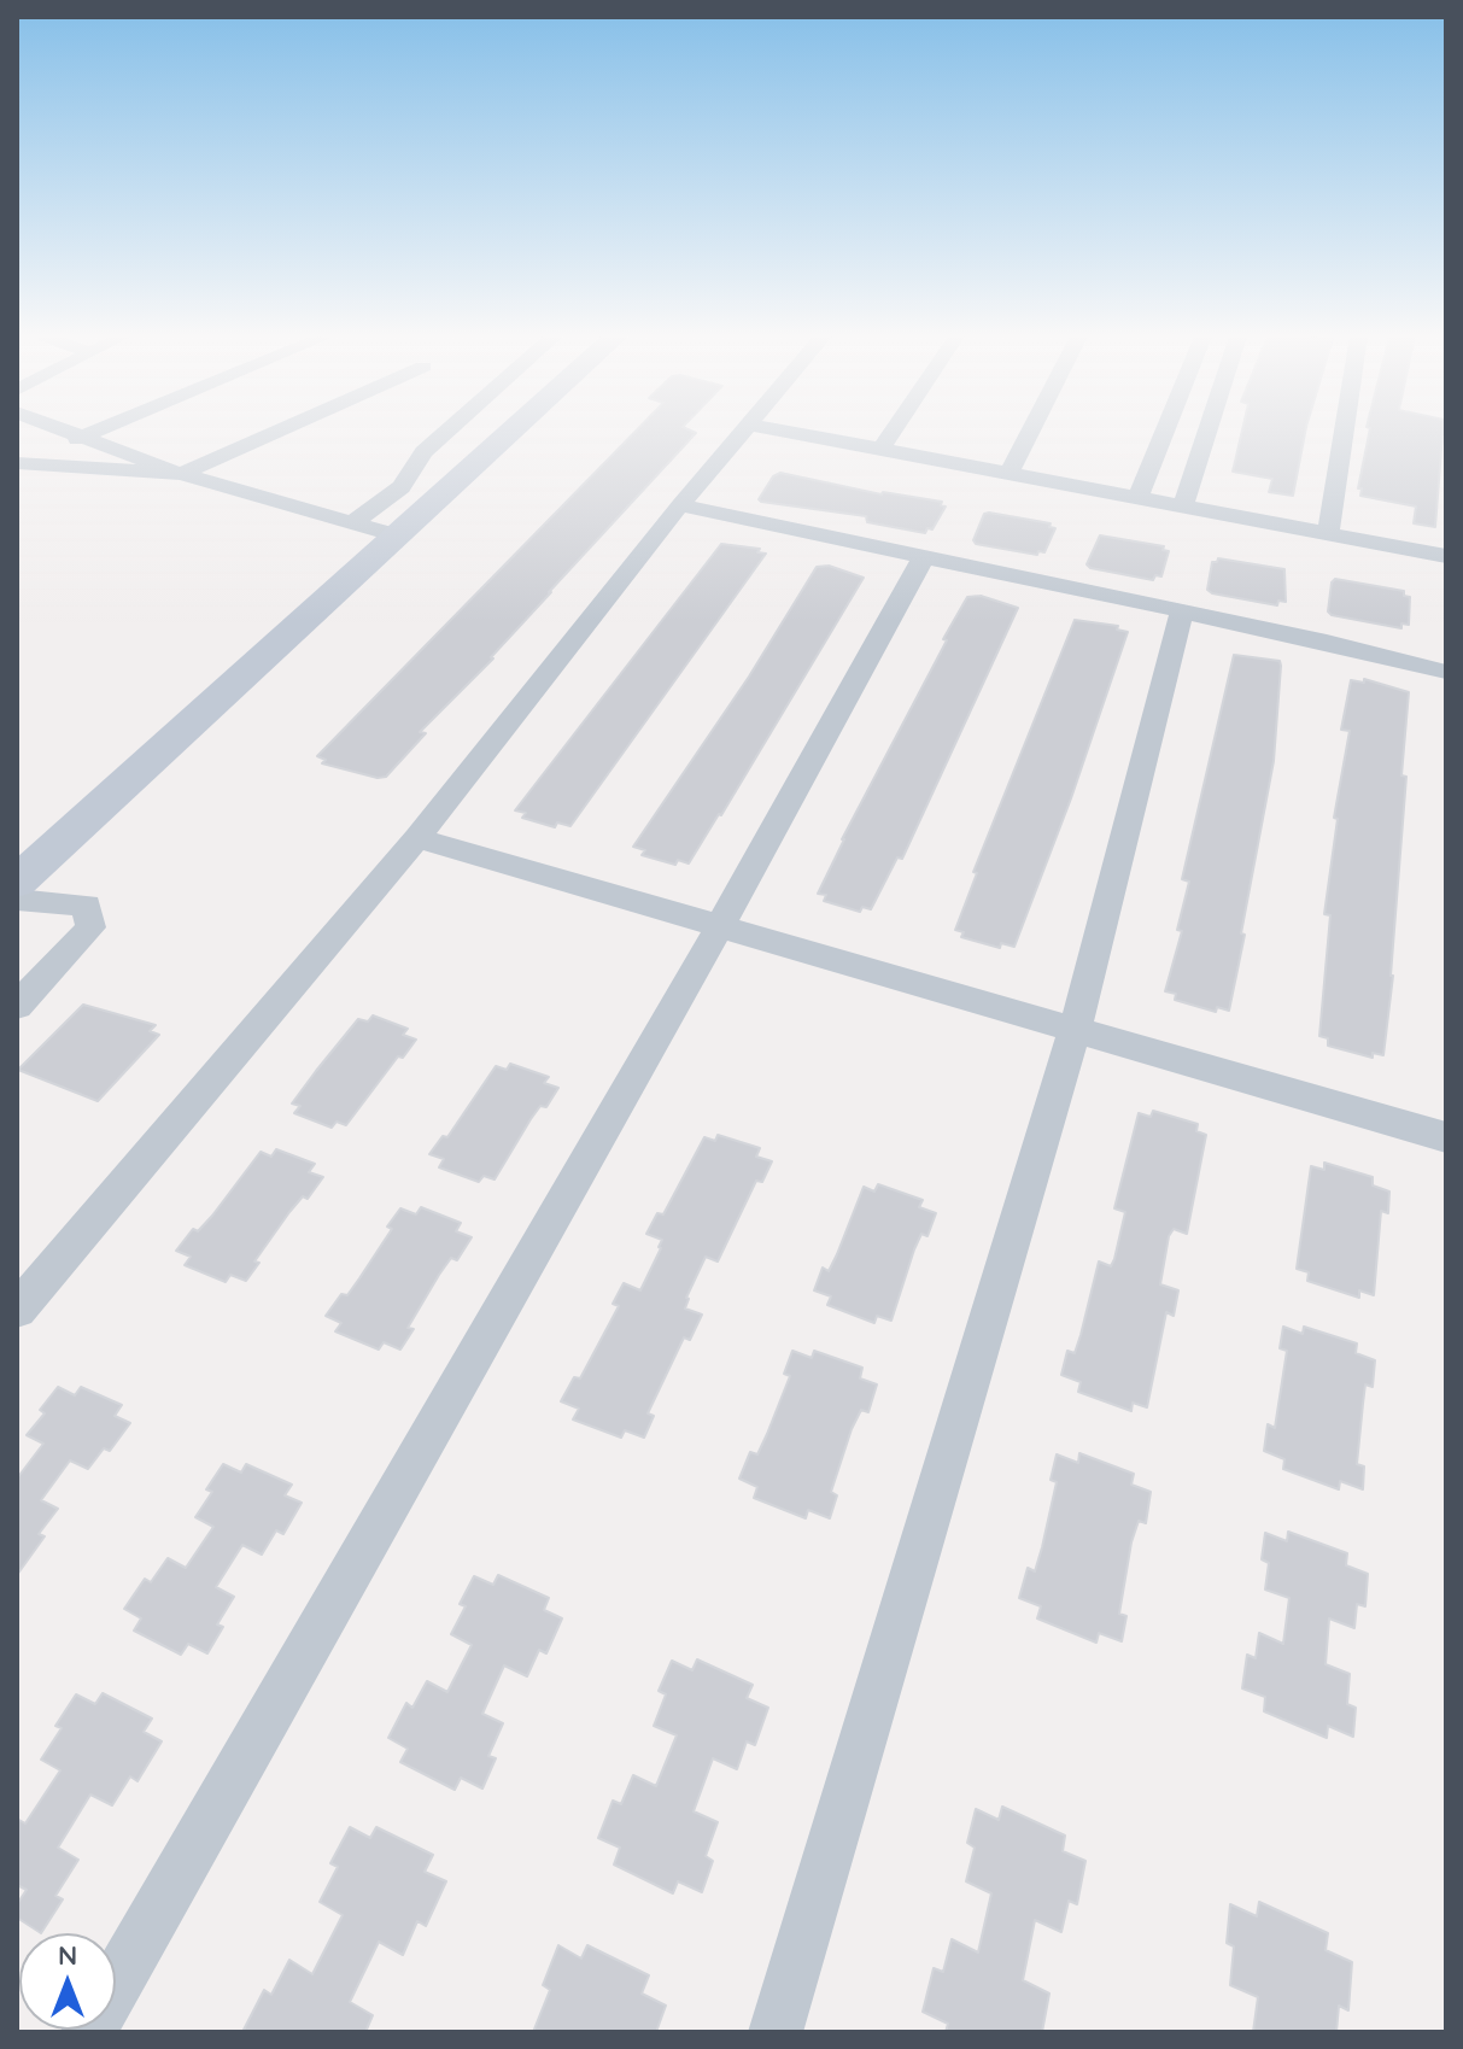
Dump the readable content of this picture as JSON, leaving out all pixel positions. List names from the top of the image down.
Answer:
{
  "north": "top"
}
